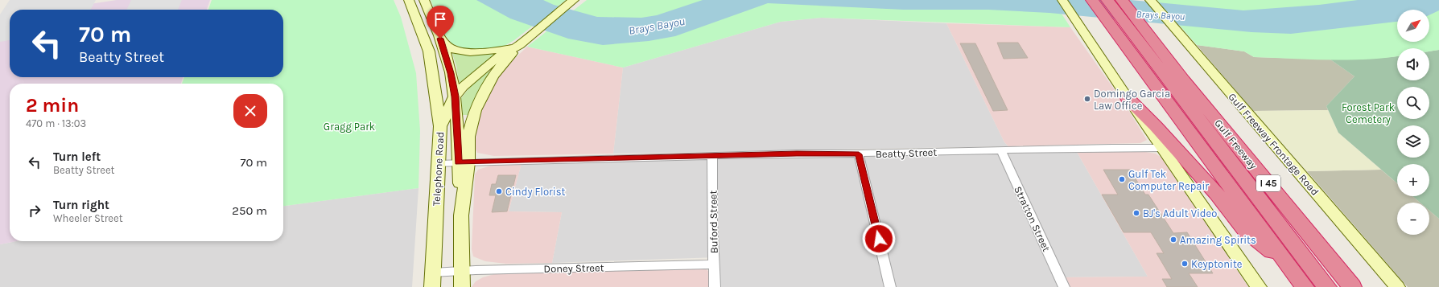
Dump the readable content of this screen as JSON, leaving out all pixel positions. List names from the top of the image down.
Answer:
{
  "streets": {
    "highway": ["Gulf Freeway", "I 45"],
    "main road": ["Gulf Freeway Frontage Road", "Telephone Road"],
    "street": [
      "Beatty Street",
      "Stratton Street",
      "Buford Street",
      "Doney Street"
    ]
  },
  "crossings": [
    ["Beatty Street", "Telephone Road"],
    ["Beatty Street", "Stratton Street"],
    ["Beatty Street", "Buford Street"],
    ["Telephone Road", "Doney Street"],
    ["Buford Street", "Doney Street"]
  ],
  "water": ["Brays Bayou"],
  "parks": ["Forest Park Cemetery", "Gragg Park"],
  "places": [
    "Domingo Garcia Law Office",
    "Gulf Tek Computer Repair",
    "Cindy Florist",
    "BJ's Adult Video",
    "Amazing Spirits",
    "Keyptonite"
  ],
  "north": "top right",
  "page": {
    "map_buttons": ["+", "−"],
    "turn": ["70 m", "Beatty Street"],
    "heading": ["2 min", "470 m · 13:03"],
    "list": [
      {
        "name": "Turn left",
        "note": "Beatty Street",
        "value": "70 m"
      },
      {
        "name": "Turn right",
        "note": "Wheeler Street",
        "value": "250 m"
      }
    ]
  }
}
